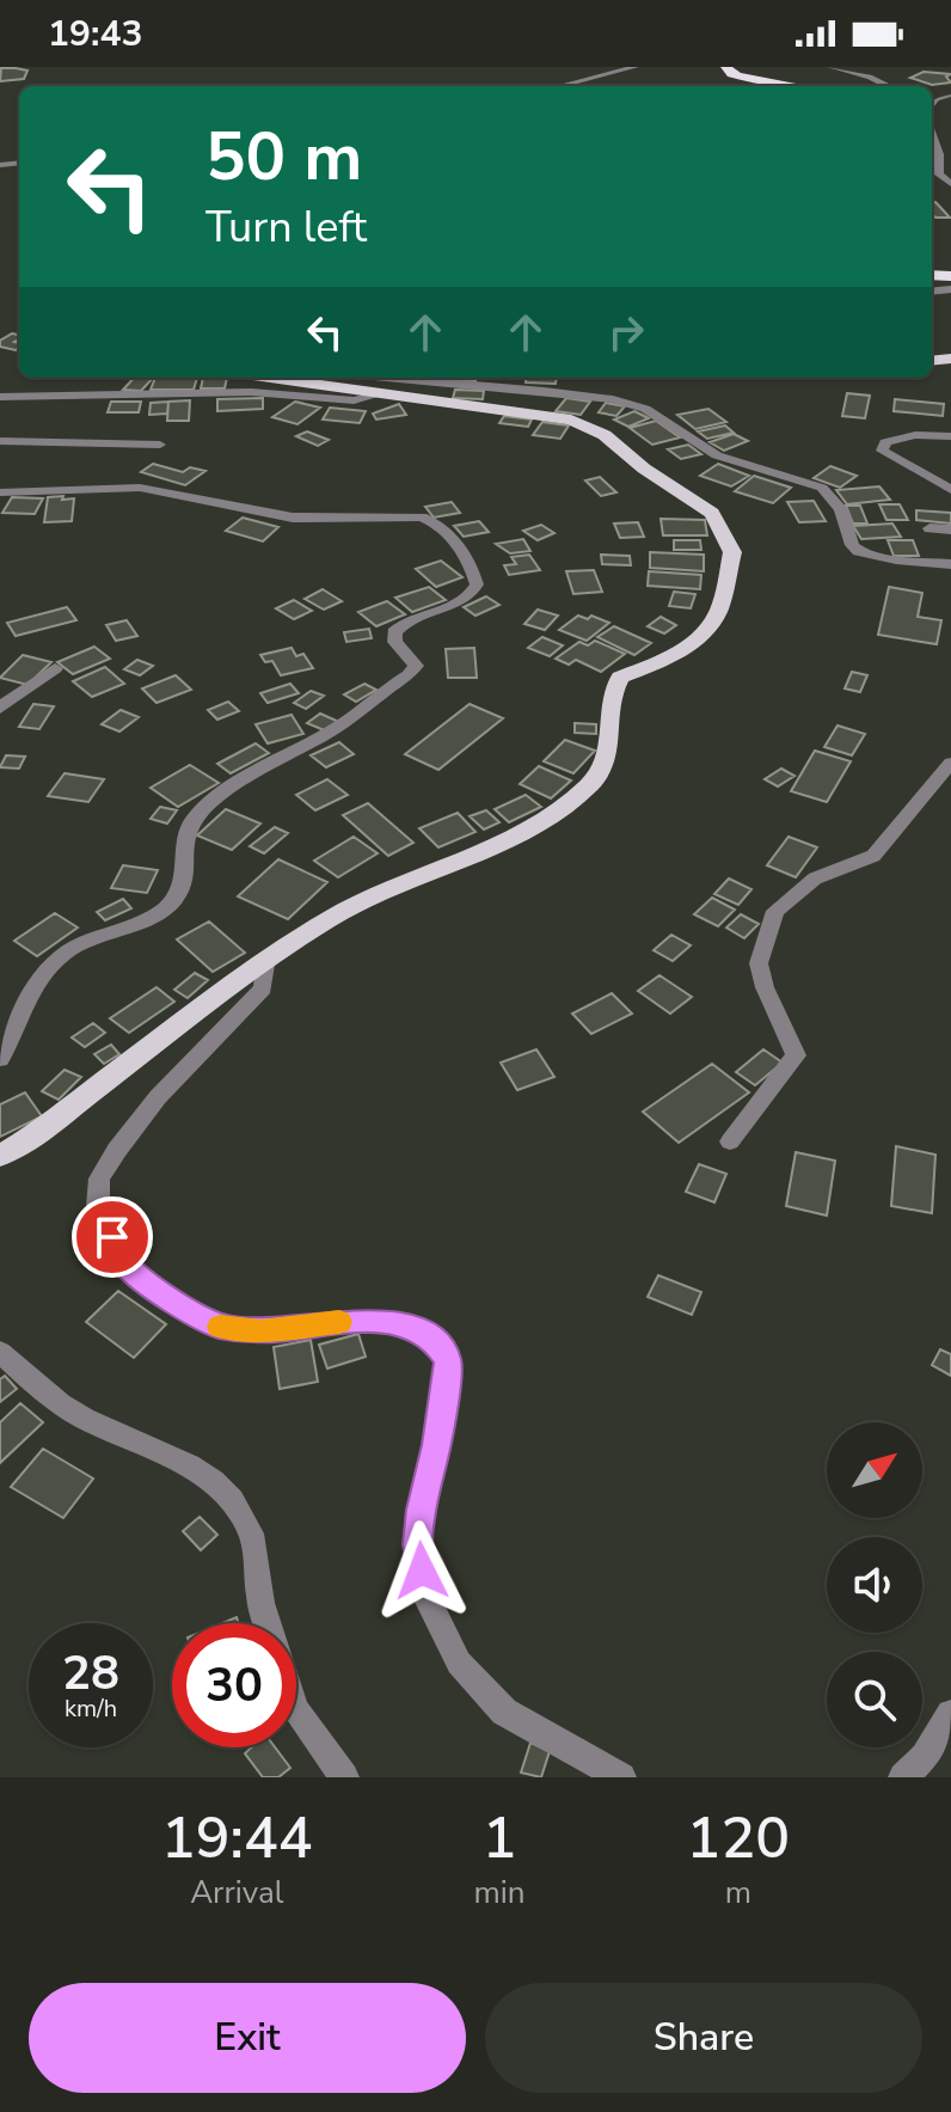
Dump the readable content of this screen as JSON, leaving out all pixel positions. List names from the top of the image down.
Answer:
{
  "north": "top right",
  "page": {
    "status": "19:43",
    "turn": ["50 m", "Turn left"],
    "speed": "28 km/h",
    "limit": "30",
    "eta": [
      "19:44",
      "Arrival",
      "1",
      "min",
      "120",
      "m"
    ],
    "buttons": ["Exit", "Share"]
  }
}
